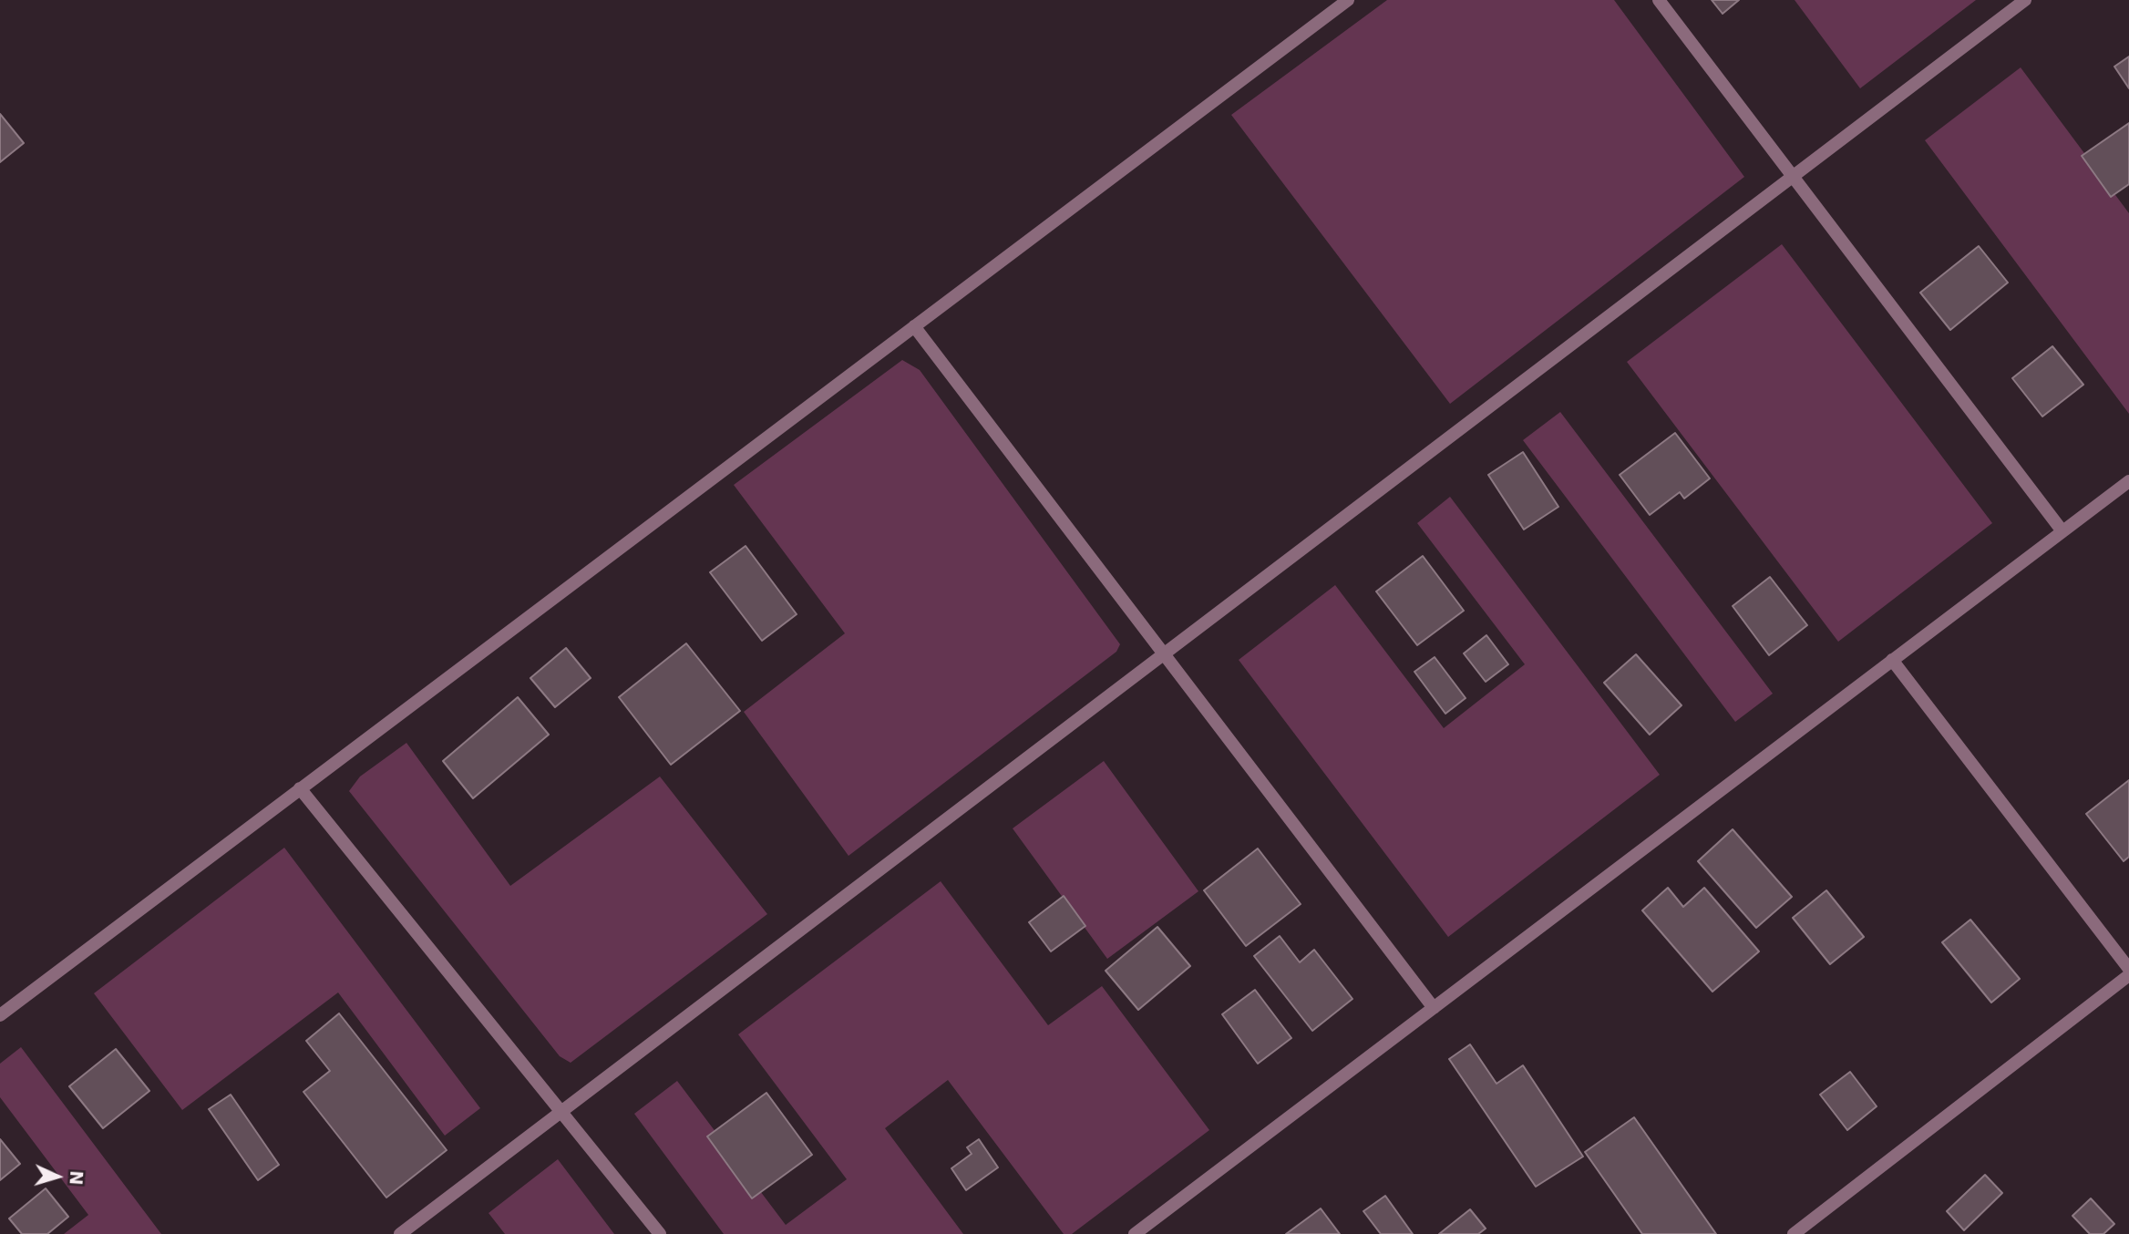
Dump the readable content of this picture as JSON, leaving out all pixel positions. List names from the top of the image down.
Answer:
{
  "north": "right"
}
